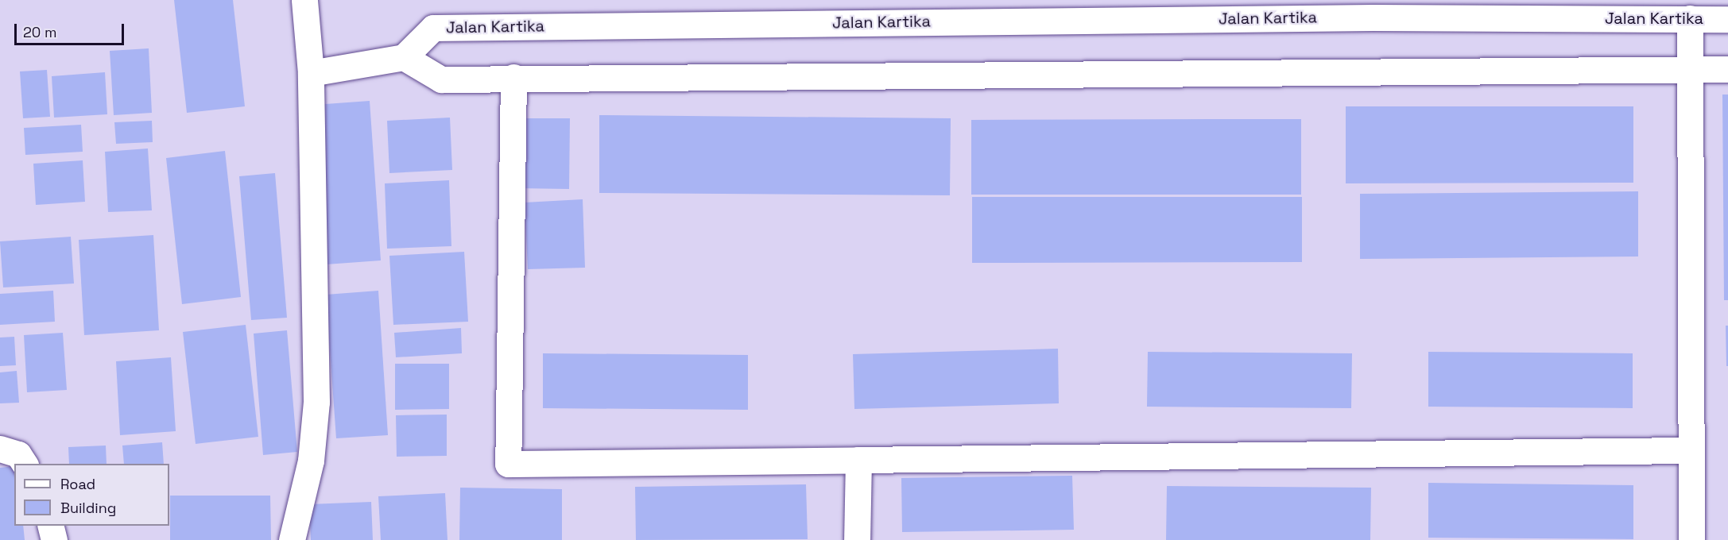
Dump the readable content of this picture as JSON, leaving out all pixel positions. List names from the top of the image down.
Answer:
{
  "streets": {
    "street": ["Jalan Kartika"]
  },
  "legend": ["Road", "Building"],
  "scale_bar": "20 m"
}
